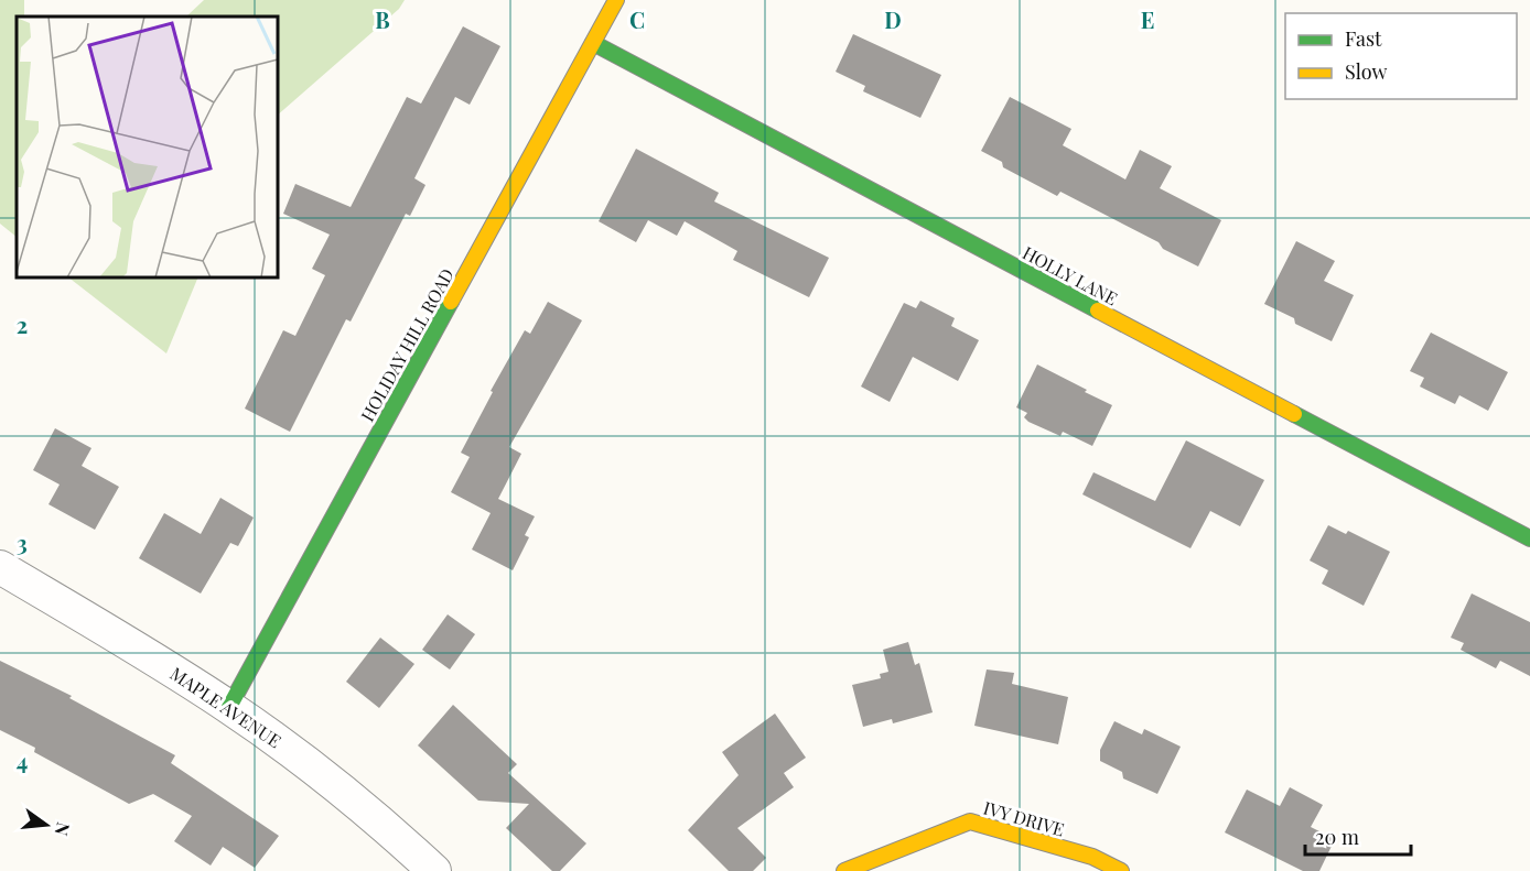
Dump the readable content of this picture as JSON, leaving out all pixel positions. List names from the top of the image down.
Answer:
{
  "streets": {
    "street": [
      "HOLLY LANE",
      "HOLIDAY HILL ROAD",
      "MAPLE AVENUE",
      "IVY DRIVE"
    ]
  },
  "crossings": [
    ["HOLLY LANE", "HOLIDAY HILL ROAD"],
    ["HOLIDAY HILL ROAD", "MAPLE AVENUE"]
  ],
  "legend": ["Fast", "Slow"],
  "scale_bar": "20 m",
  "north": "right",
  "grid": {
    "columns": [
      "B",
      "C",
      "D",
      "E"
    ],
    "rows": ["2", "3", "4"]
  }
}
